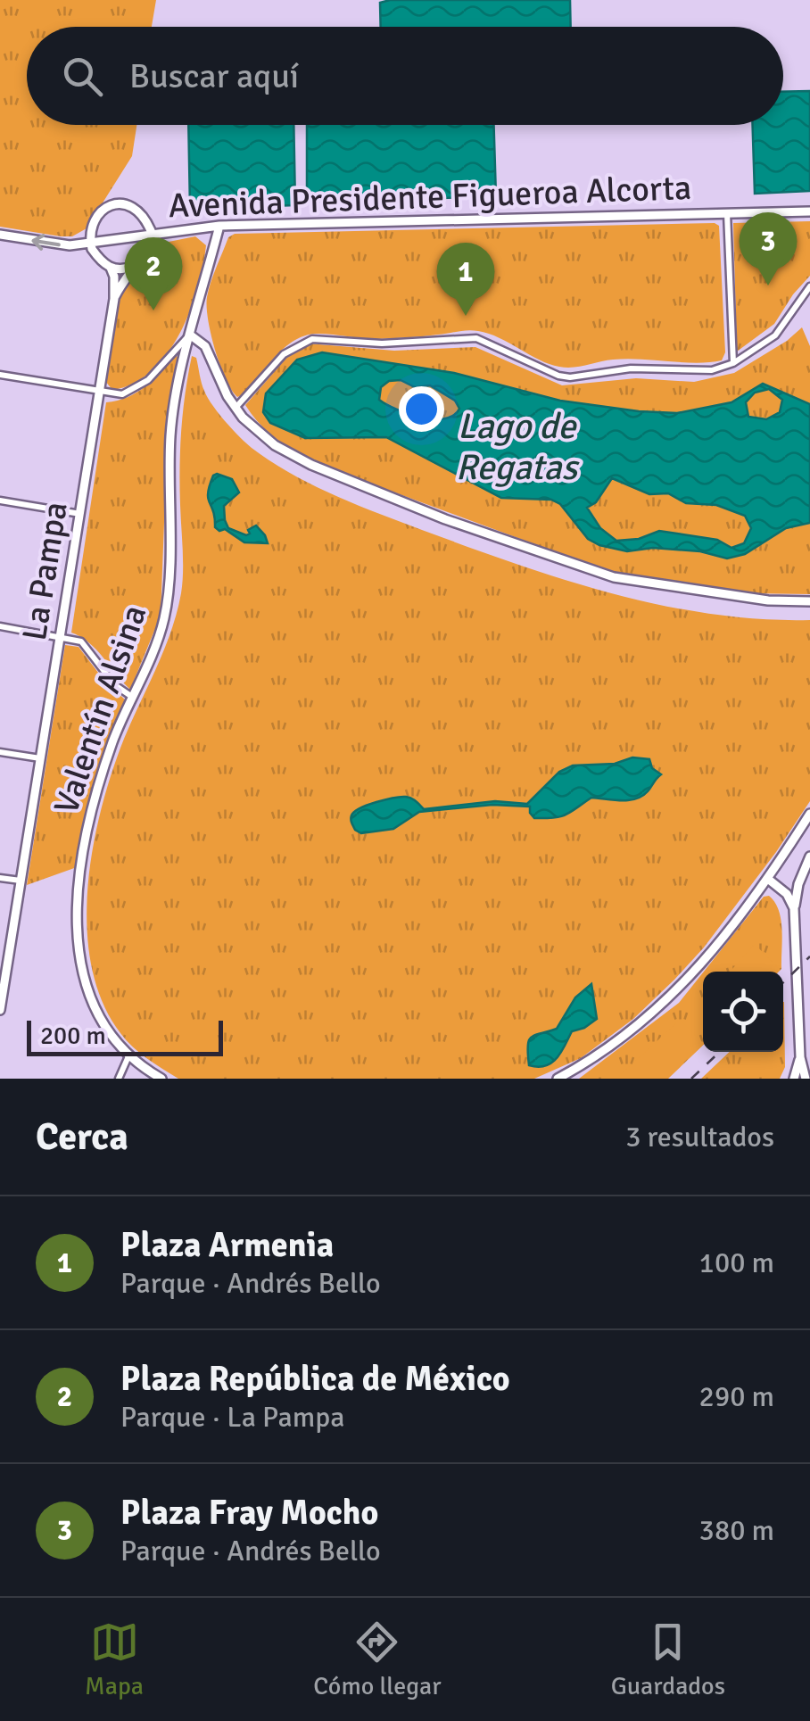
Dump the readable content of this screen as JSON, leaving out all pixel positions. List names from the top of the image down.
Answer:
{
  "streets": {
    "street": ["Avenida Presidente Figueroa Alcorta", "La Pampa", "Valentín Alsina"]
  },
  "crossings": [
    ["Avenida Presidente Figueroa Alcorta", "La Pampa"],
    ["Avenida Presidente Figueroa Alcorta", "Valentín Alsina"]
  ],
  "water": ["Lago de Regatas"],
  "scale_bar": "200 m",
  "page": {
    "search": "Buscar aquí",
    "pins": ["3", "2", "1"],
    "scale": "200 m",
    "heading": ["Cerca", "3 resultados"],
    "list": [
      {
        "mark": "1",
        "name": "Plaza Armenia",
        "note": "Parque · Andrés Bello",
        "value": "100 m"
      },
      {
        "mark": "2",
        "name": "Plaza República de México",
        "note": "Parque · La Pampa",
        "value": "290 m"
      },
      {
        "mark": "3",
        "name": "Plaza Fray Mocho",
        "note": "Parque · Andrés Bello",
        "value": "380 m"
      }
    ],
    "nav": ["Mapa", "Cómo llegar", "Guardados"]
  }
}
